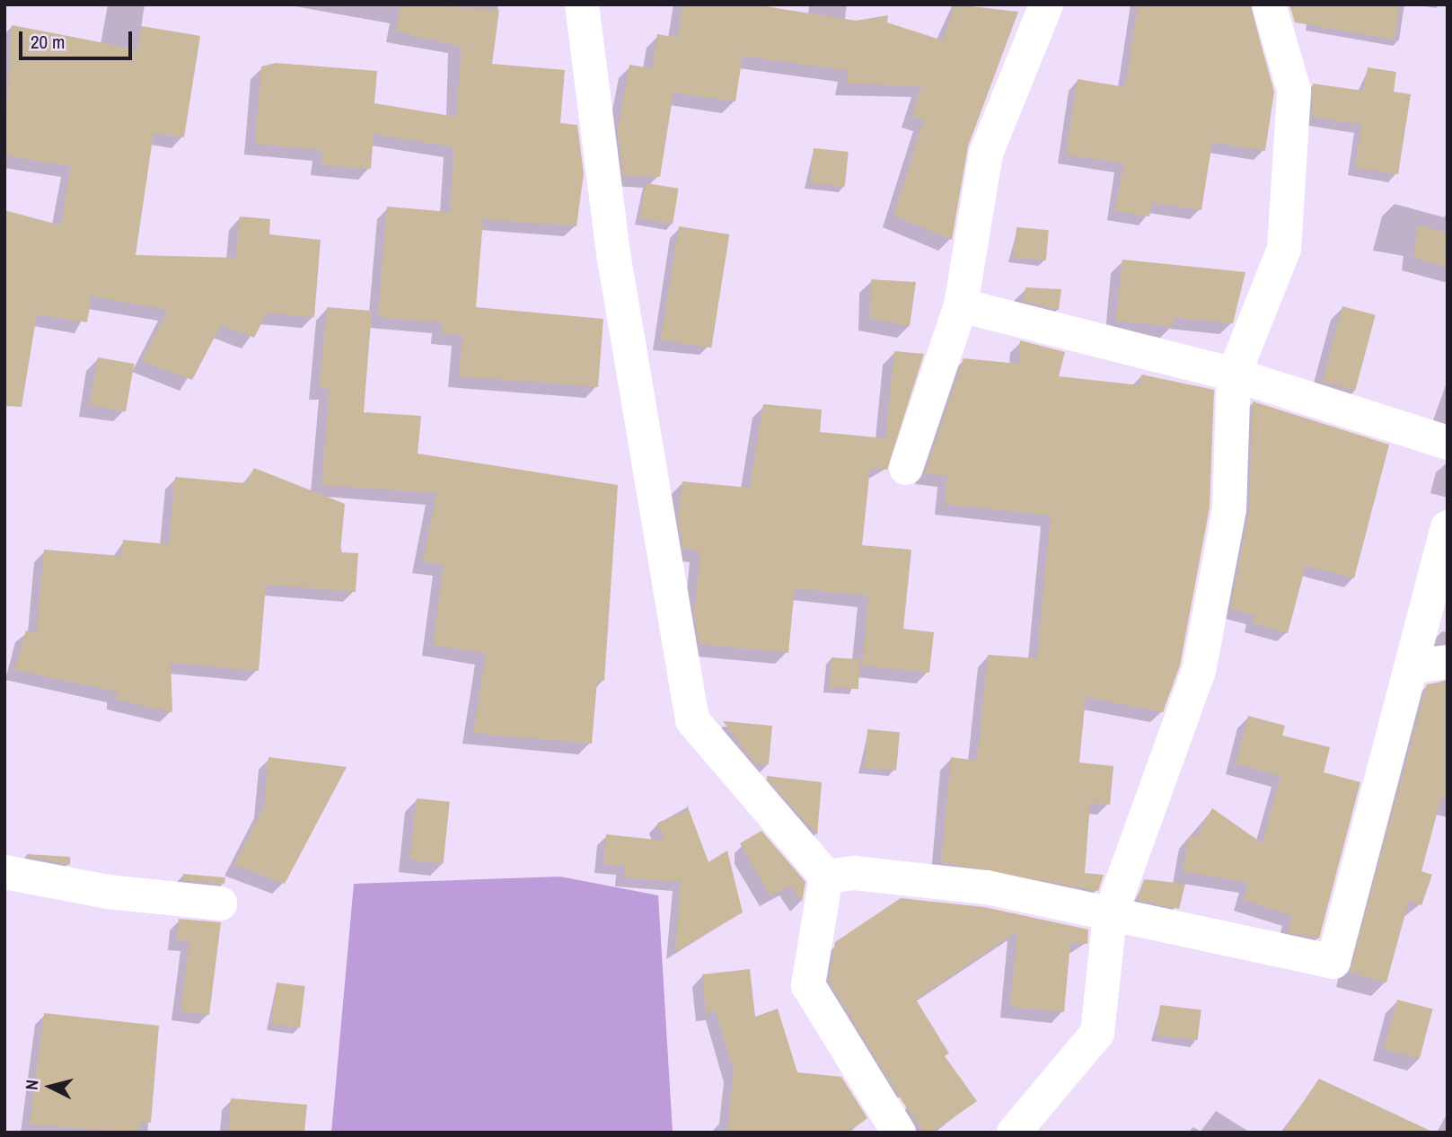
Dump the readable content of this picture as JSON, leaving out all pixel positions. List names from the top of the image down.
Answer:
{
  "scale_bar": "20 m",
  "north": "left"
}
